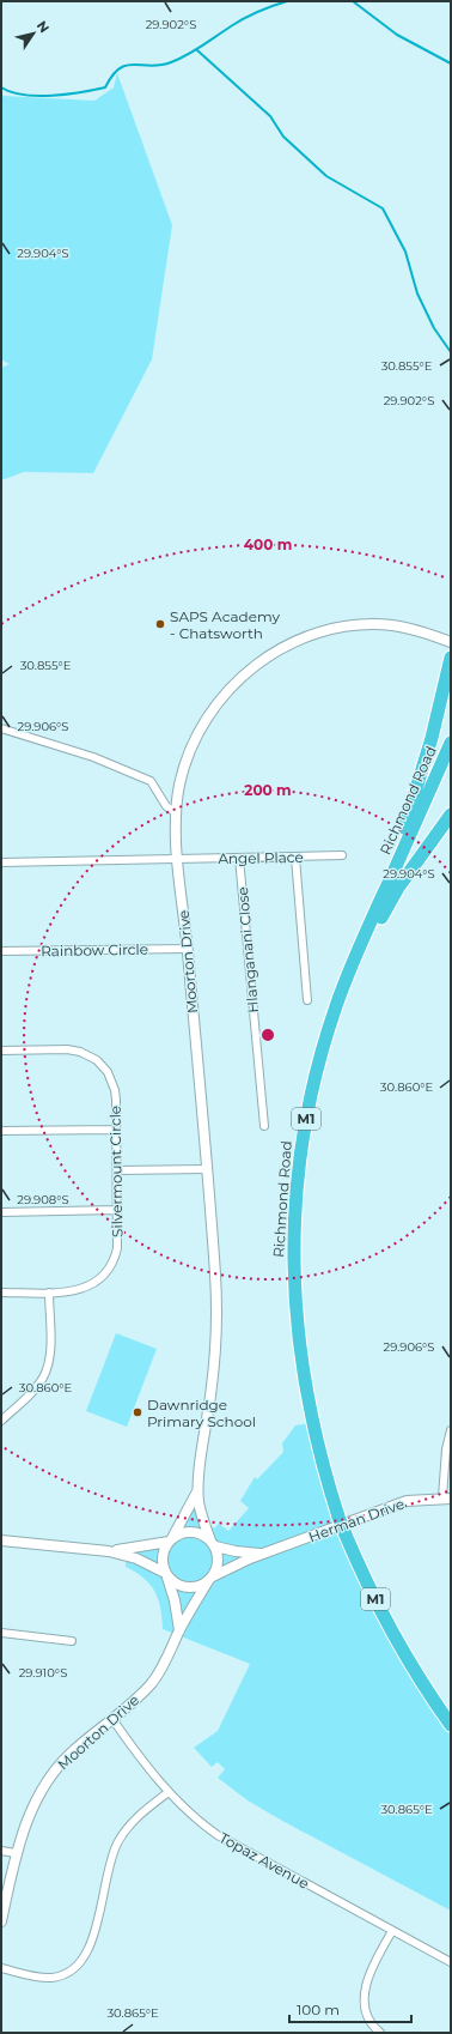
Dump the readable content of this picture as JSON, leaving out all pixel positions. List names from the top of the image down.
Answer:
{
  "streets": {
    "highway": ["Richmond Road", "M1"],
    "street": [
      "Angel Place",
      "Rainbow Circle",
      "Hlanganani Close",
      "Moorton Drive",
      "Silvermount Circle",
      "Herman Drive",
      "Topaz Avenue"
    ]
  },
  "crossings": [
    ["Richmond Road", "M1"],
    ["Angel Place", "Hlanganani Close"],
    ["Angel Place", "Moorton Drive"],
    ["Rainbow Circle", "Moorton Drive"],
    ["Moorton Drive", "Herman Drive"],
    ["Moorton Drive", "Topaz Avenue"]
  ],
  "places": ["SAPS Academy - Chatsworth", "Dawnridge Primary School"],
  "scale_bar": "100 m",
  "north": "top right",
  "coordinates": [
    "29.902°S",
    "29.904°S",
    "30.855°E",
    "29.906°S",
    "30.860°E",
    "29.908°S",
    "29.910°S",
    "30.865°E"
  ],
  "rings": ["400 m", "200 m"]
}
